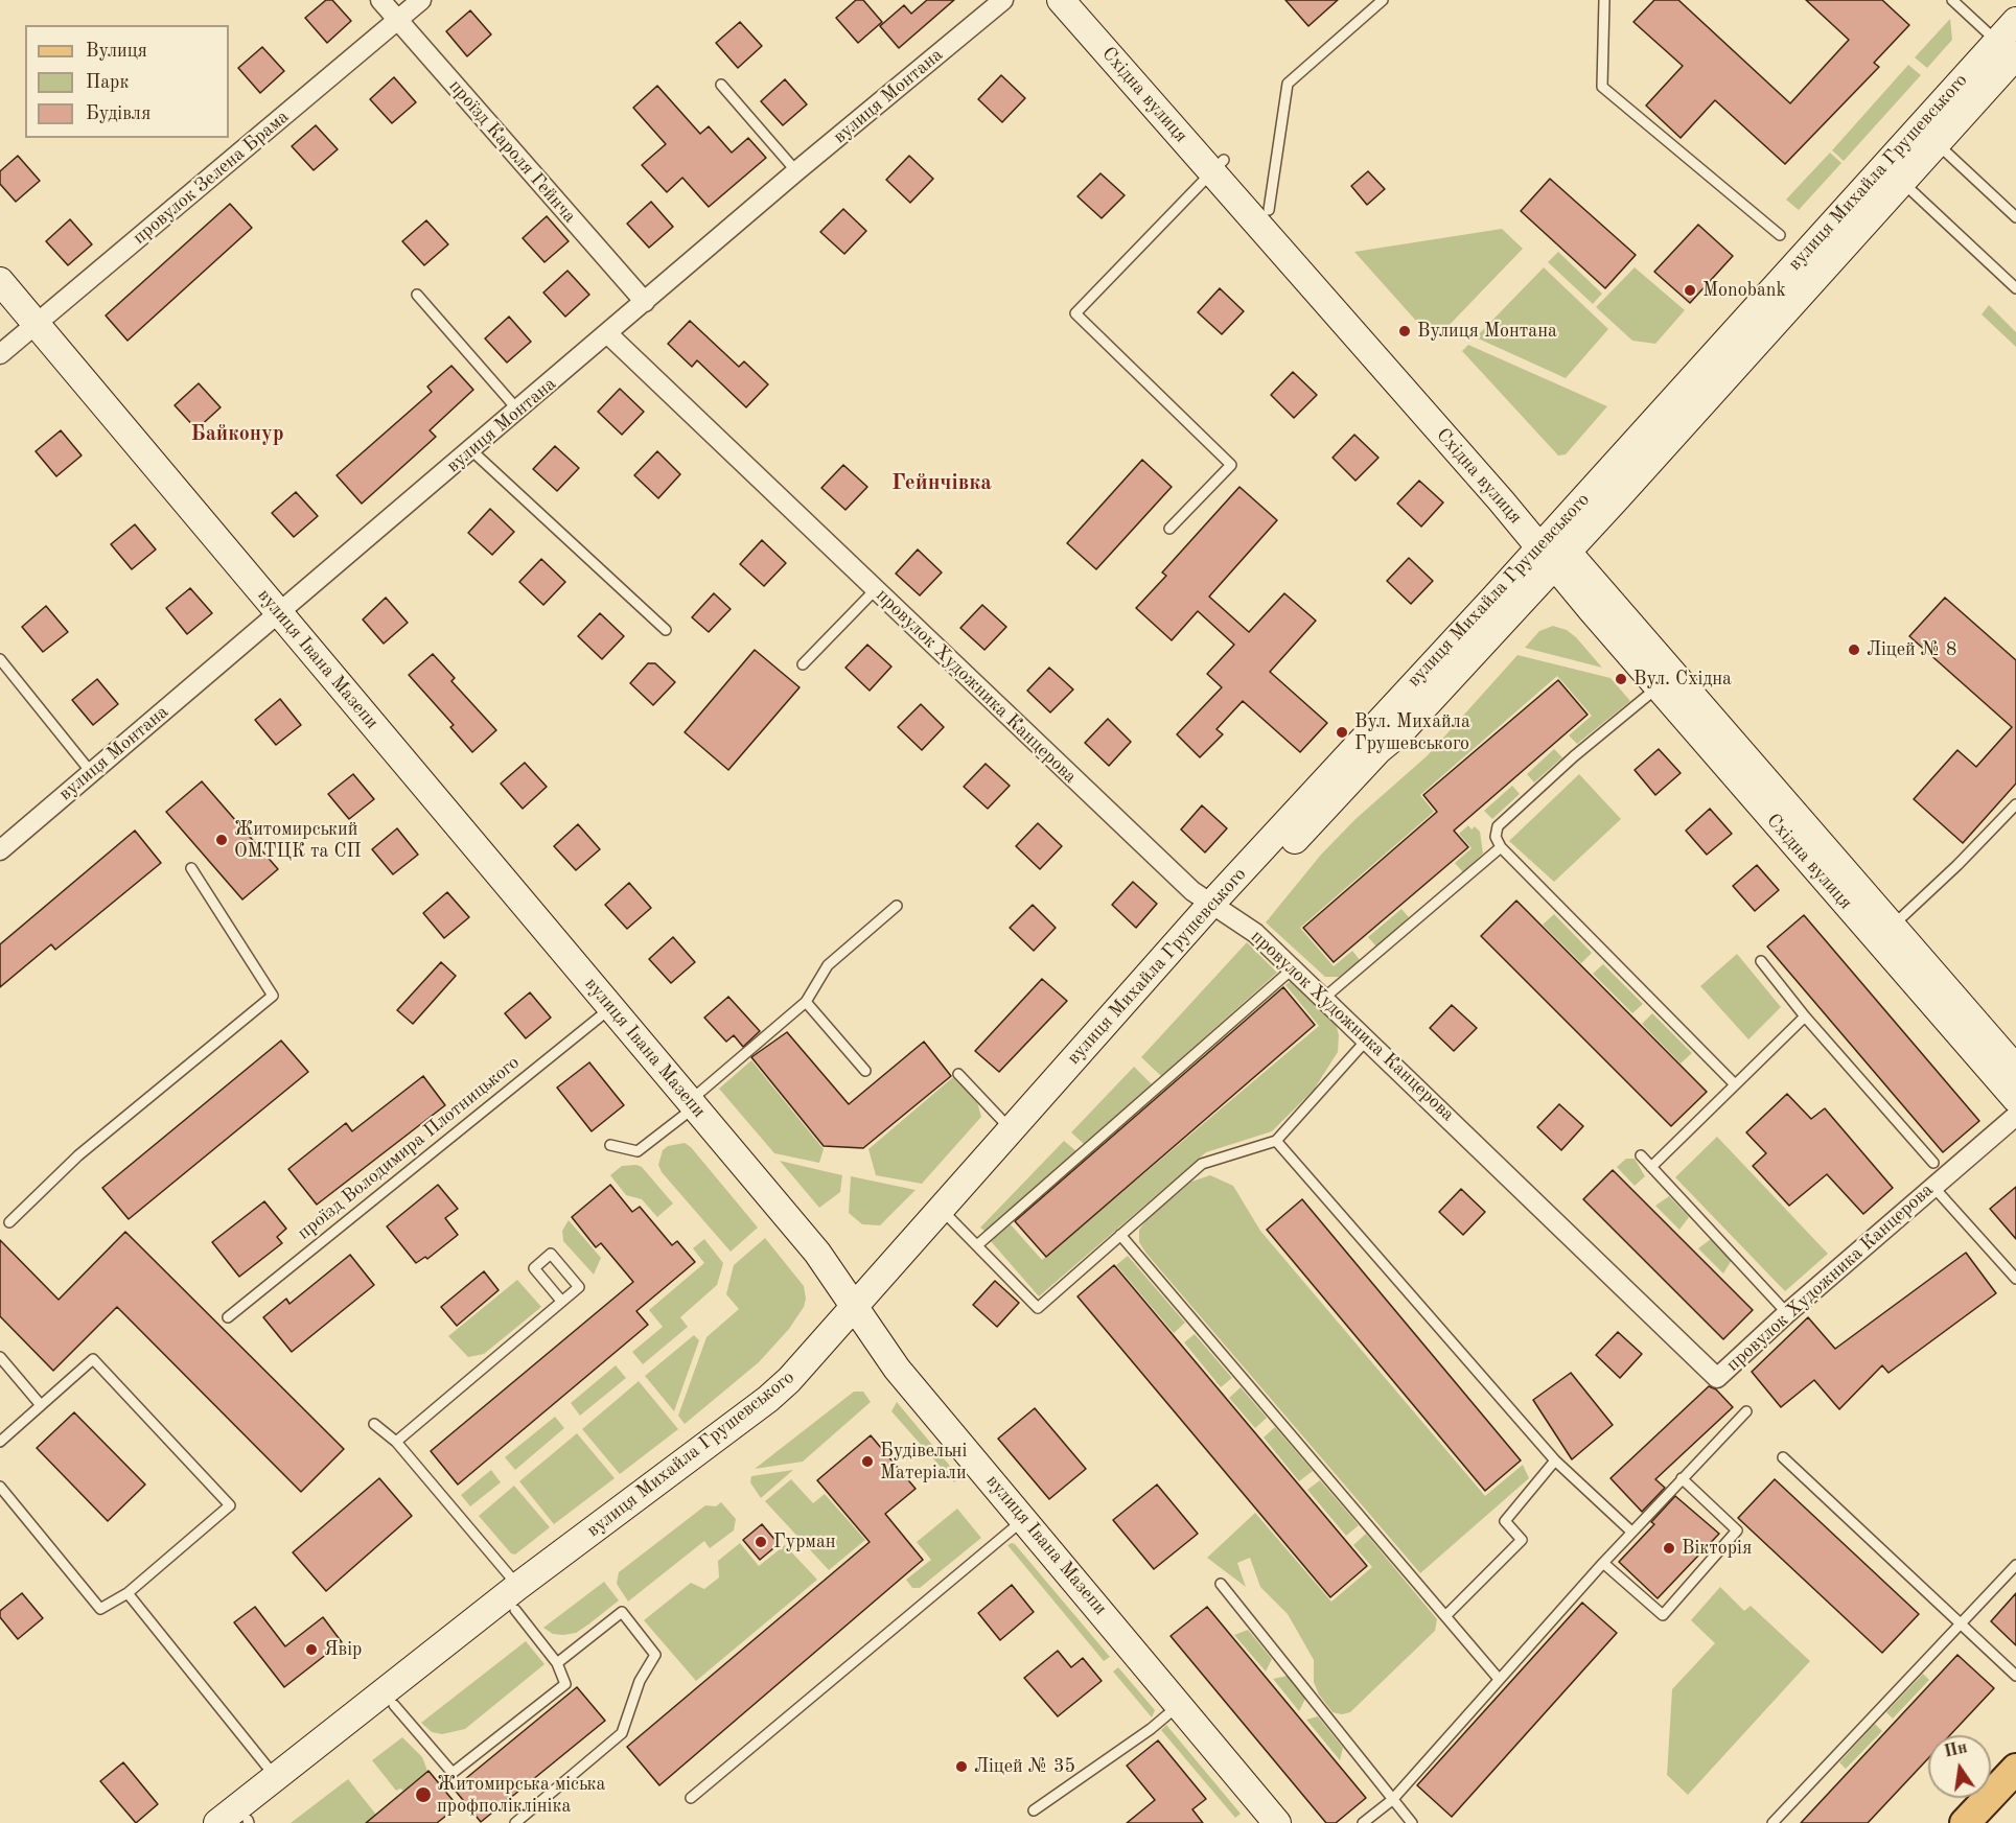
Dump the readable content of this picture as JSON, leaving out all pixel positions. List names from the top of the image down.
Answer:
{
  "streets": {
    "main road": ["Східна вулиця", "вулиця Михайла Грушевського", "вулиця Івана Мазепи"],
    "street": [
      "вулиця Монтана",
      "проїзд Кароля Гейнча",
      "провулок Зелена Брама",
      "провулок Художника Канцерова"
    ],
    "lane": ["проїзд Володимира Плотницького"]
  },
  "crossings": [
    ["Східна вулиця", "вулиця Михайла Грушевського"],
    ["вулиця Монтана", "проїзд Кароля Гейнча"],
    ["вулиця Монтана", "вулиця Івана Мазепи"],
    ["вулиця Монтана", "провулок Художника Канцерова"],
    ["проїзд Кароля Гейнча", "провулок Зелена Брама"],
    ["вулиця Михайла Грушевського", "вулиця Івана Мазепи"],
    ["вулиця Михайла Грушевського", "провулок Художника Канцерова"],
    ["провулок Зелена Брама", "вулиця Івана Мазепи"],
    ["вулиця Івана Мазепи", "проїзд Володимира Плотницького"]
  ],
  "districts": ["Байконур", "Гейнчівка"],
  "places": [
    "Monobank",
    "Вулиця Монтана",
    "Ліцей № 8",
    "Вул. Східна",
    "Вул. Михайла Грушевського",
    "Житомирський ОМТЦК та СП",
    "Будівельні Матеріали",
    "Гурман",
    "Вікторія",
    "Явір",
    "Ліцей № 35",
    "Житомирська міська профполіклініка"
  ],
  "legend": ["Вулиця", "Парк", "Будівля"],
  "north": "top"
}
